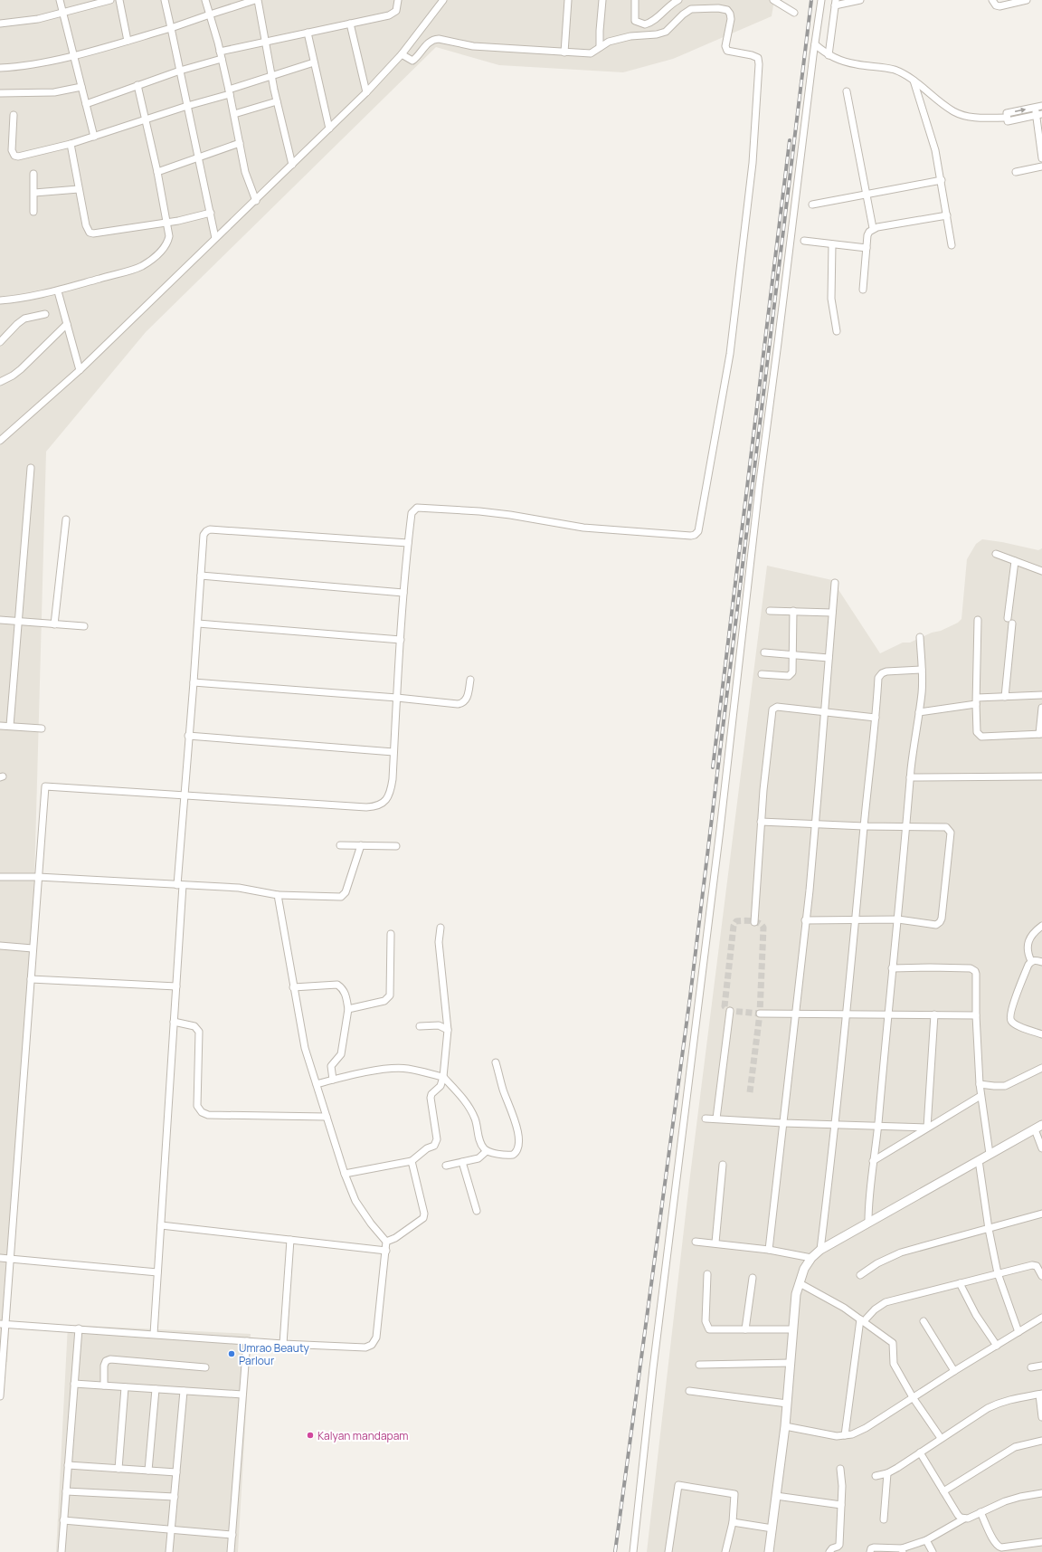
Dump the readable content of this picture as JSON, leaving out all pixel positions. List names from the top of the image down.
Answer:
{
  "places": ["Umrao Beauty Parlour", "Kalyan mandapam"]
}
